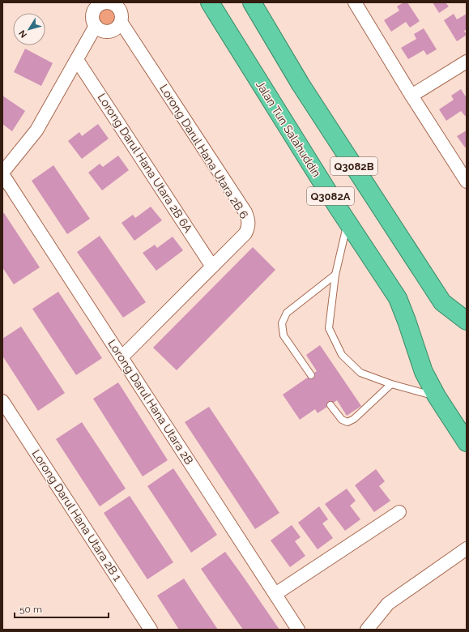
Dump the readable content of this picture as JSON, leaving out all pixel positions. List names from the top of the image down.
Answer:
{
  "streets": {
    "highway": ["Jalan Tun Salahuddin", "Q3082B", "Q3082A"],
    "street": [
      "Lorong Darul Hana Utara 2B 6",
      "Lorong Darul Hana Utara 2B 6A",
      "Lorong Darul Hana Utara 2B",
      "Lorong Darul Hana Utara 2B 1"
    ]
  },
  "crossings": [
    ["Lorong Darul Hana Utara 2B 6", "Lorong Darul Hana Utara 2B 6A"],
    ["Lorong Darul Hana Utara 2B 6", "Lorong Darul Hana Utara 2B"]
  ],
  "scale_bar": "50 m",
  "north": "bottom left"
}
